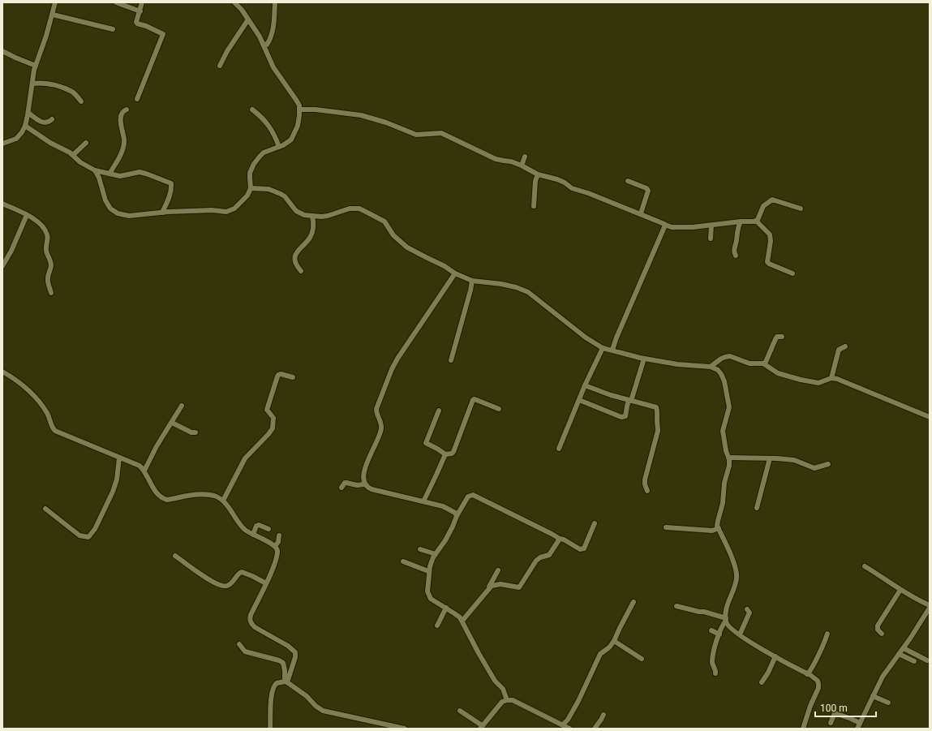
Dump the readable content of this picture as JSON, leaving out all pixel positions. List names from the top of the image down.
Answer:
{
  "scale_bar": "100 m"
}
